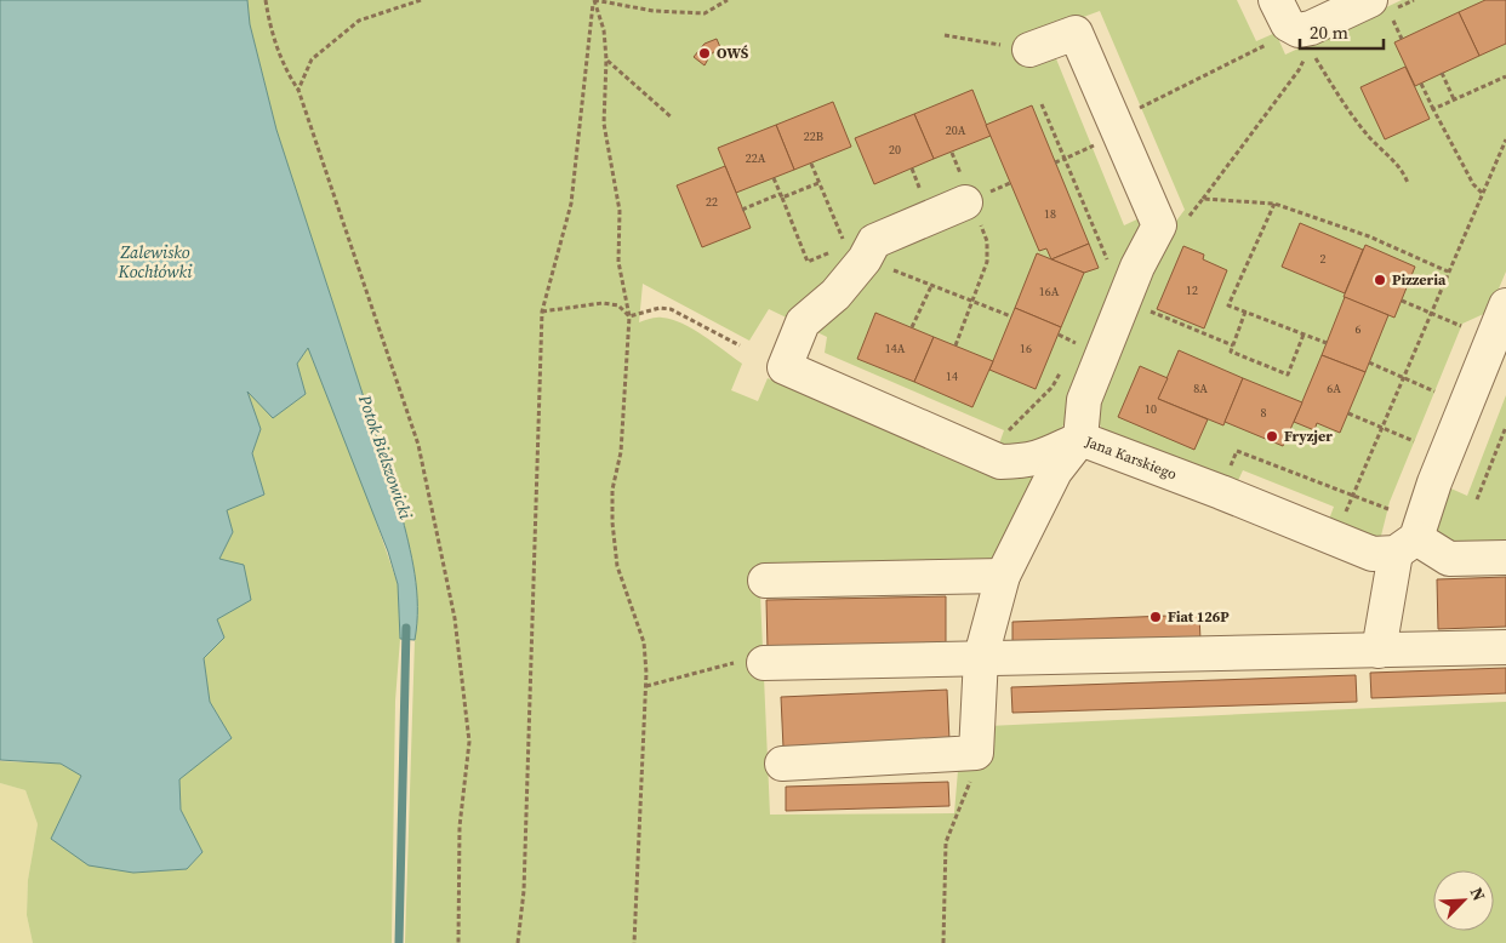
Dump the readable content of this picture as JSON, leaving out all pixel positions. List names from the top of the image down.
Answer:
{
  "streets": {
    "street": ["Jana Karskiego"]
  },
  "water": ["Zalewisko Kochłówki", "Potok Bielszowicki"],
  "places": [
    "OWŚ",
    "Pizzeria",
    "Fryzjer",
    "Fiat 126P"
  ],
  "house_numbers": [
    "20A",
    "22B",
    "20",
    "22A",
    "22",
    "18",
    "2",
    "12",
    "16A",
    "6",
    "14A",
    "16",
    "14",
    "8A",
    "6A",
    "10",
    "8"
  ],
  "scale_bar": "20 m",
  "north": "top right"
}
